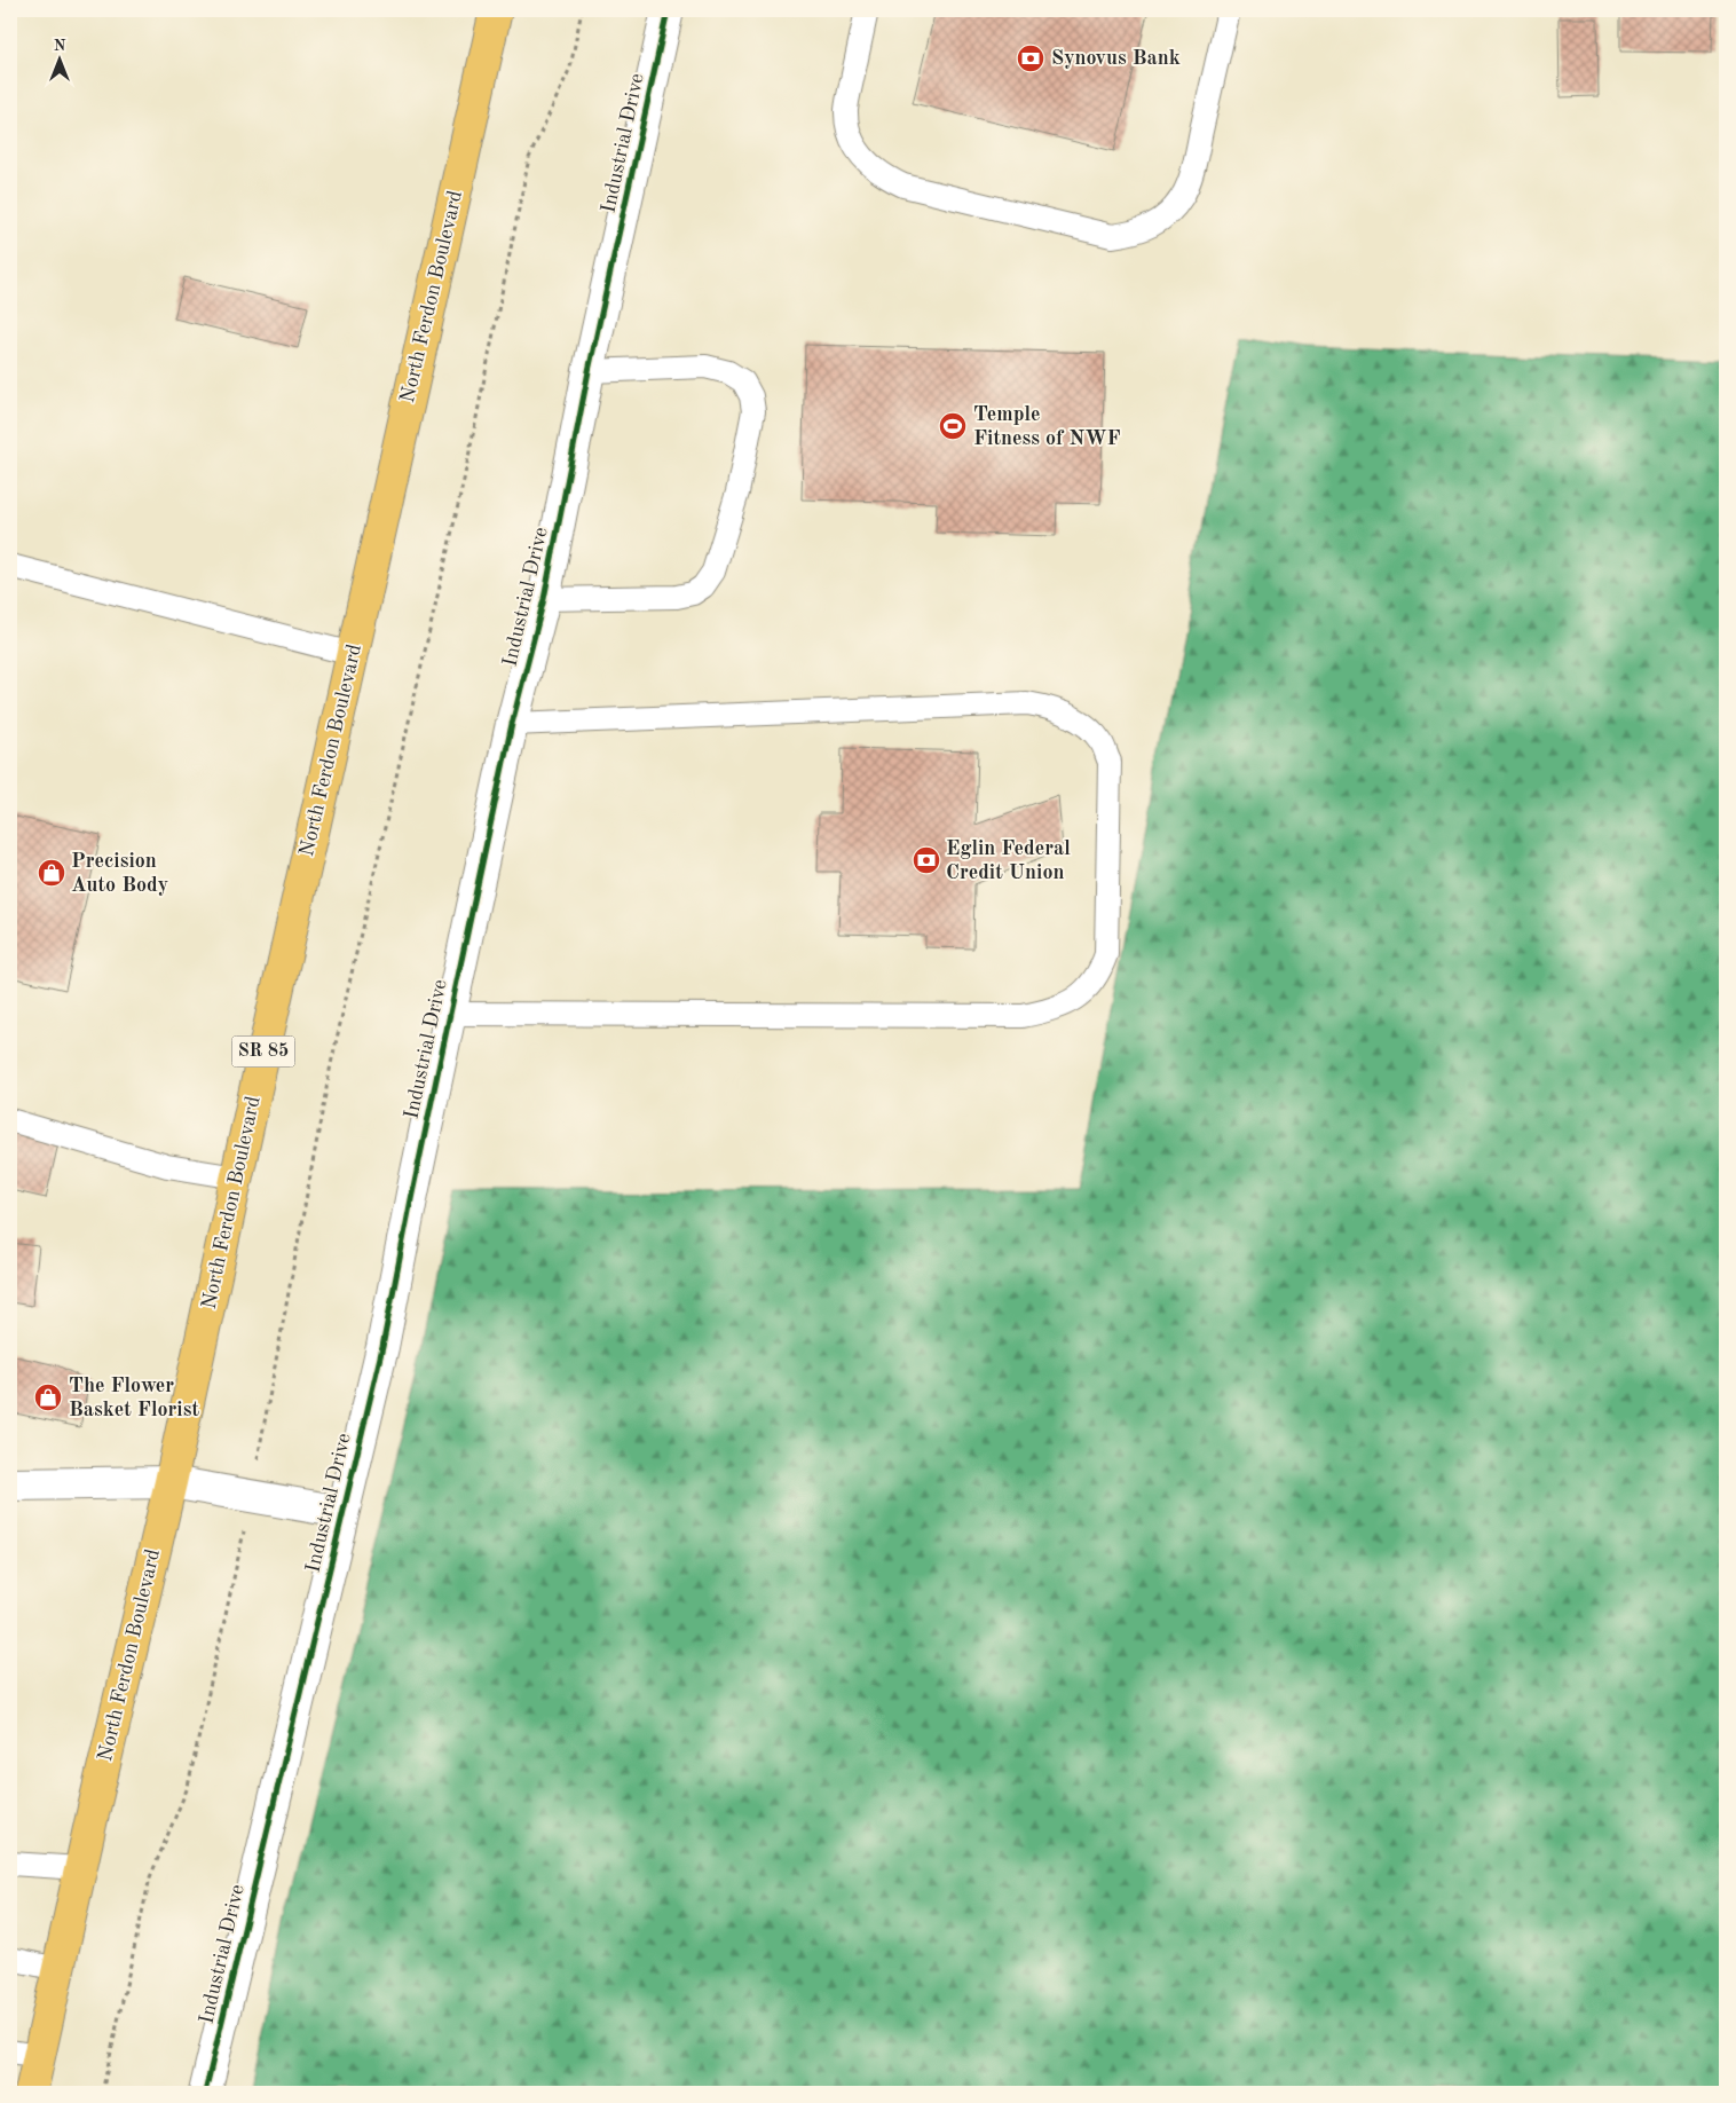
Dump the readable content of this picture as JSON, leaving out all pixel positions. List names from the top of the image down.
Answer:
{
  "streets": {
    "main road": ["North Ferdon Boulevard", "SR 85"],
    "street": ["Industrial Drive"]
  },
  "places": {
    "bank": ["Synovus Bank", "Eglin Federal Credit Union"],
    "sports": ["Temple Fitness of NWF"],
    "shop": ["Precision Auto Body", "The Flower Basket Florist"]
  },
  "north": "top"
}
